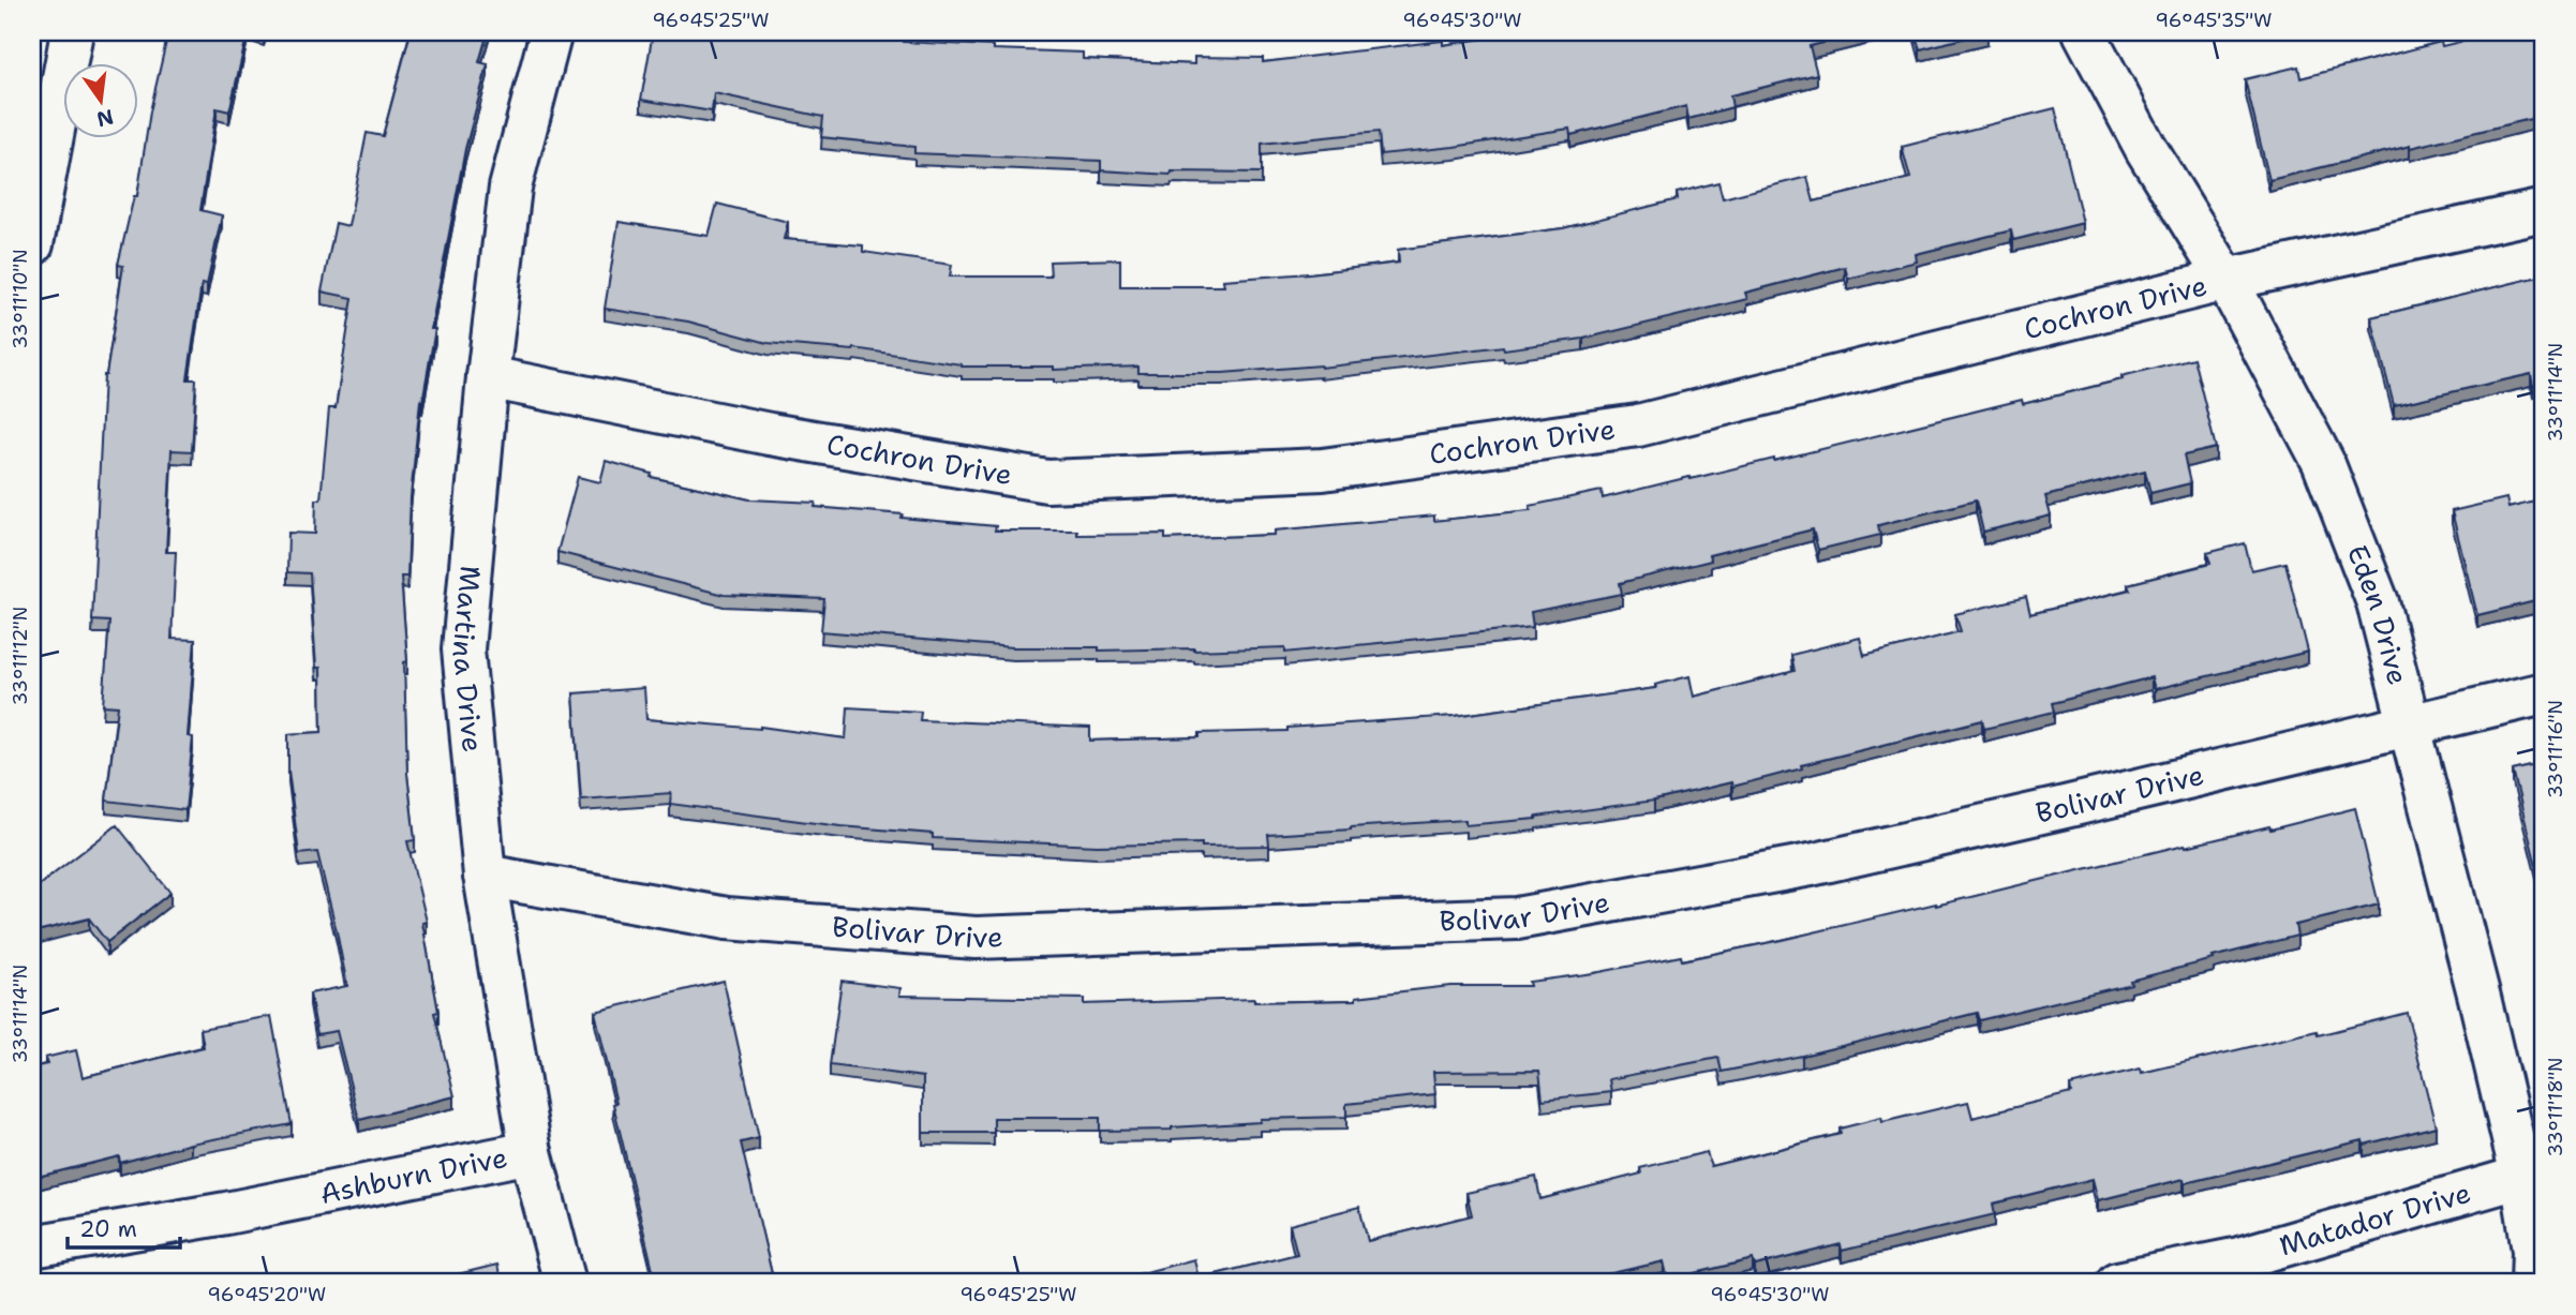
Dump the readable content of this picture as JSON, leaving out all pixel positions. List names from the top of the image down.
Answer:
{
  "streets": {
    "street": [
      "Cochron Drive",
      "Eden Drive",
      "Martina Drive",
      "Bolivar Drive",
      "Ashburn Drive",
      "Matador Drive"
    ]
  },
  "crossings": [
    ["Cochron Drive", "Eden Drive"],
    ["Cochron Drive", "Martina Drive"],
    ["Eden Drive", "Bolivar Drive"],
    ["Eden Drive", "Matador Drive"],
    ["Martina Drive", "Bolivar Drive"],
    ["Martina Drive", "Ashburn Drive"]
  ],
  "scale_bar": "20 m",
  "north": "bottom",
  "coordinates": [
    "96°45'25\"W",
    "96°45'30\"W",
    "96°45'35\"W",
    "33°11'10\"N",
    "33°11'14\"N",
    "33°11'12\"N",
    "33°11'16\"N",
    "33°11'18\"N",
    "96°45'20\"W"
  ]
}
